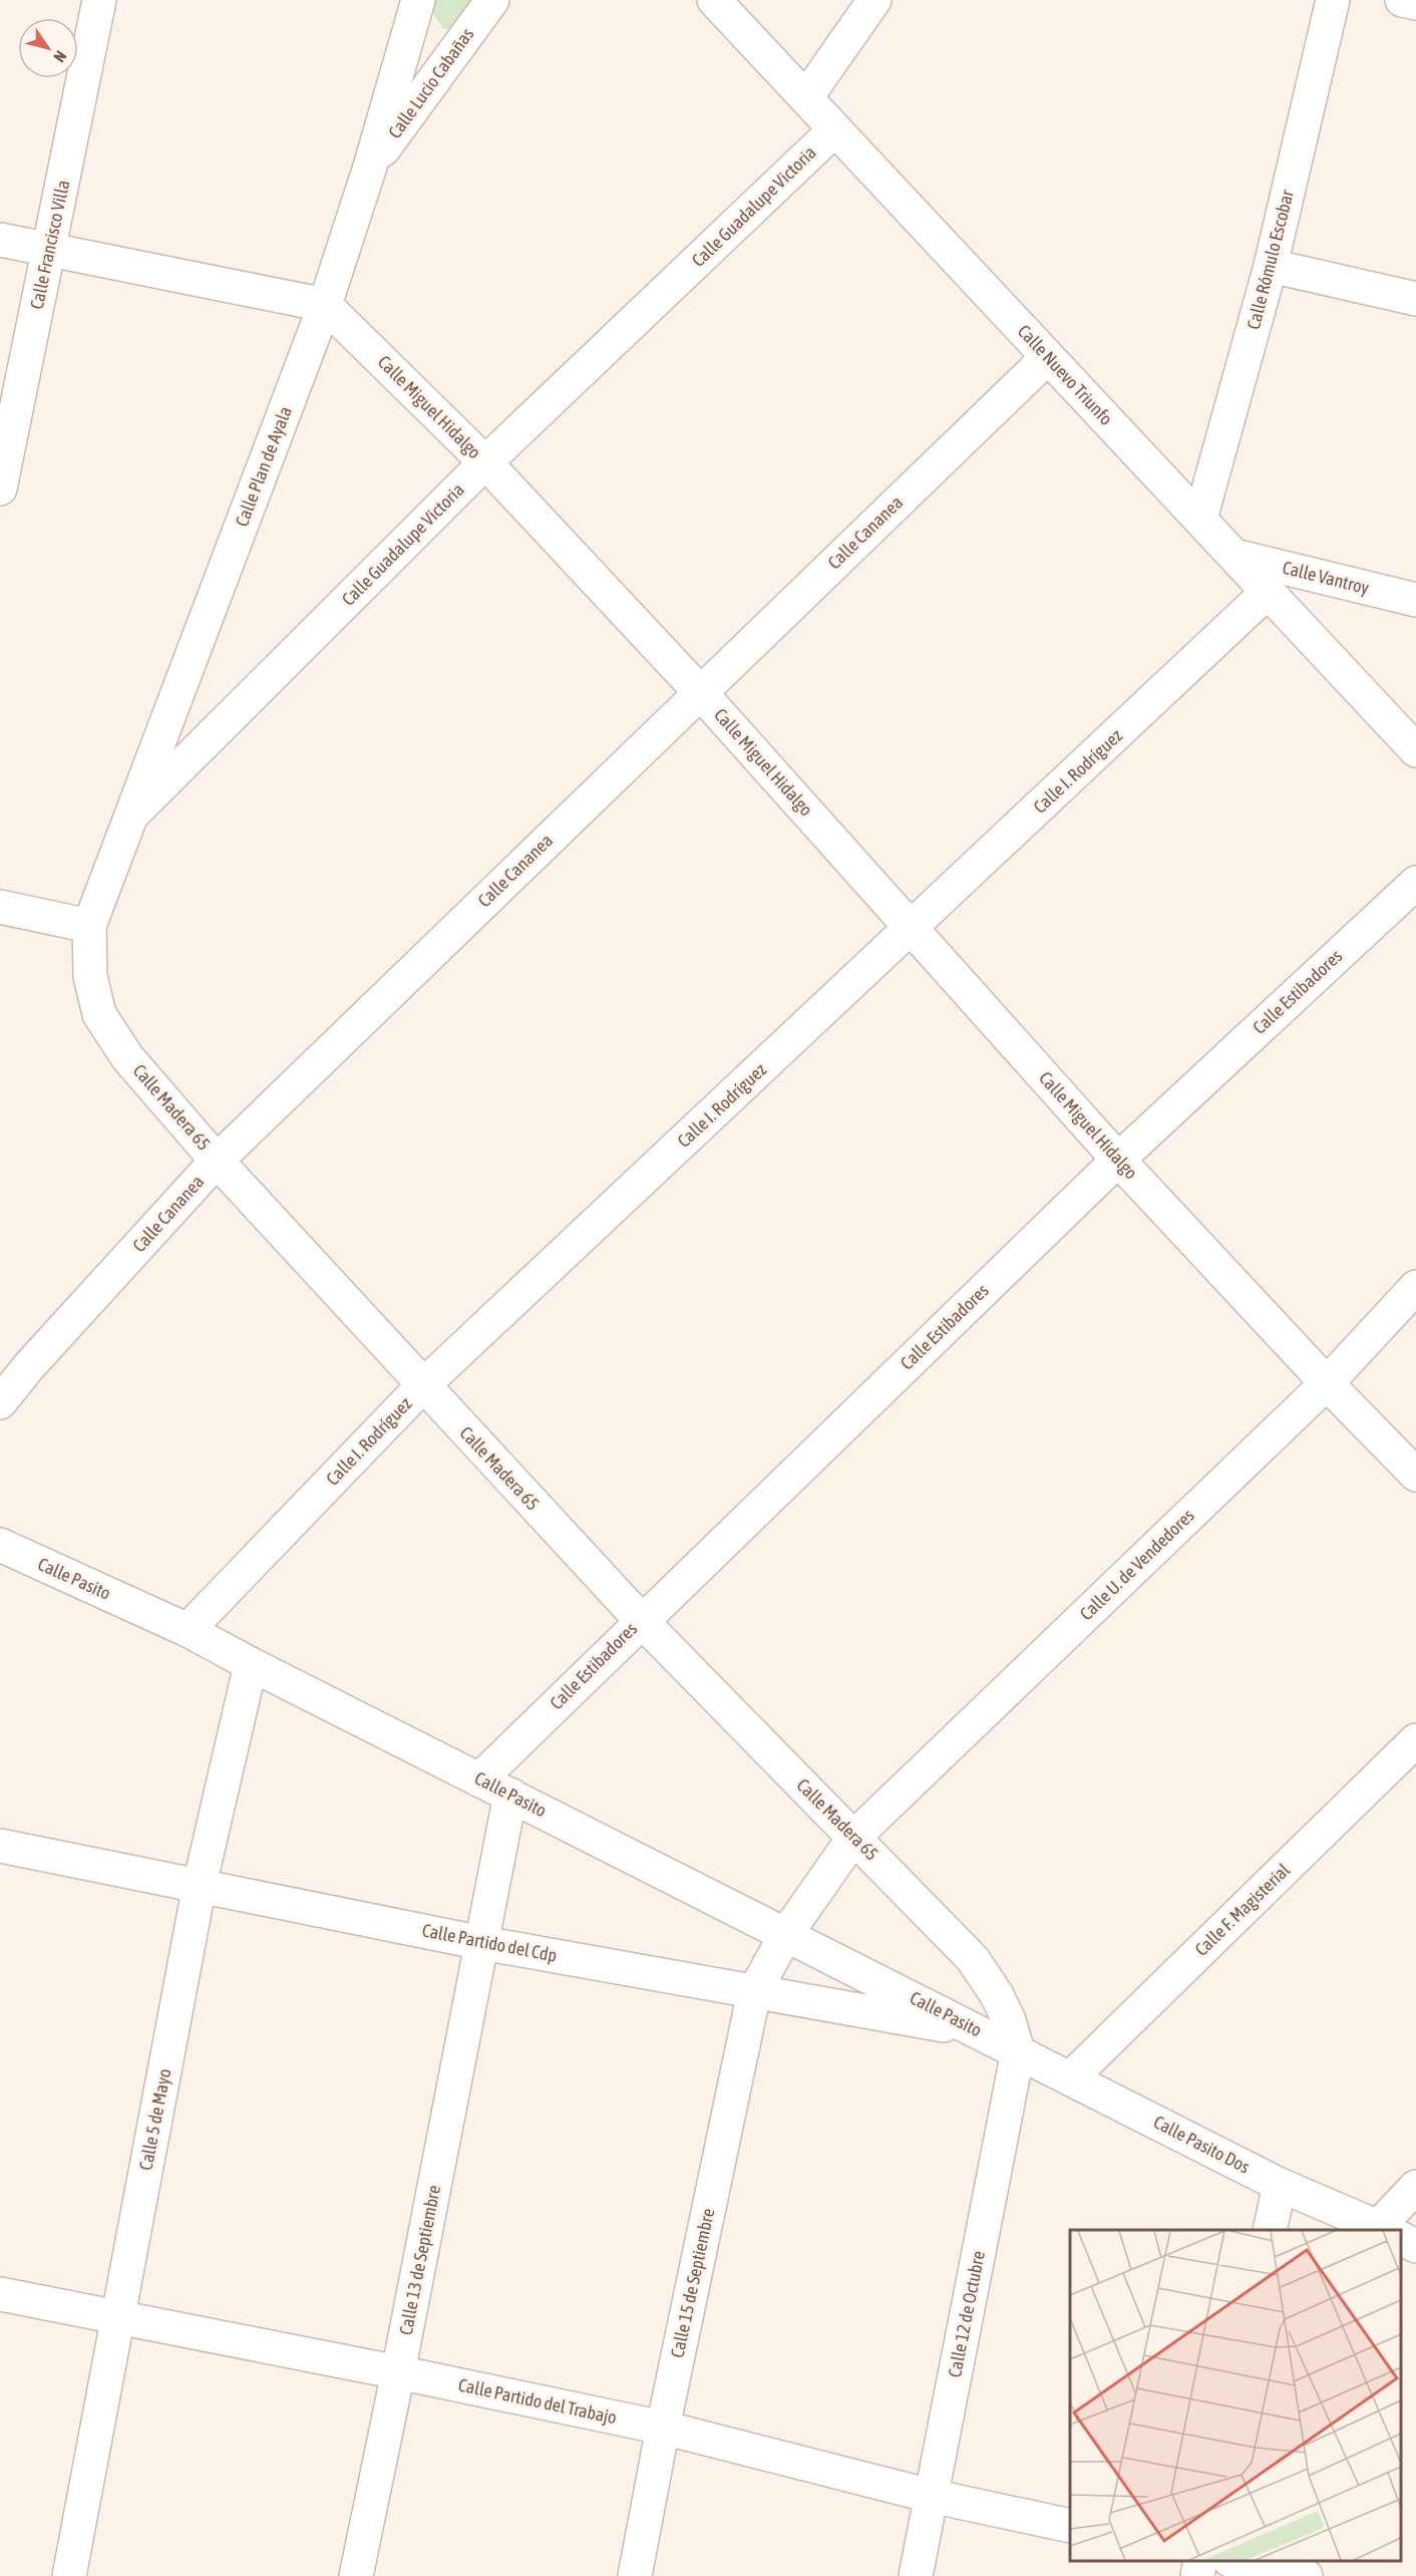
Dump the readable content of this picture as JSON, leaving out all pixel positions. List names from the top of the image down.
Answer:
{
  "streets": {
    "street": [
      "Calle Lucio Cabañas",
      "Calle Guadalupe Victoria",
      "Calle Francisco Villa",
      "Calle Rómulo Escobar",
      "Calle Nuevo Triunfo",
      "Calle Miguel Hidalgo",
      "Calle Plan de Ayala",
      "Calle Cananea",
      "Calle Vantroy",
      "Calle I. Rodríguez",
      "Calle Estibadores",
      "Calle Madera 65",
      "Calle U. de Vendedores",
      "Calle Pasito",
      "Calle F. Magisterial",
      "Calle Partido del Cdp",
      "Calle 5 de Mayo",
      "Calle Pasito Dos",
      "Calle 13 de Septiembre",
      "Calle 15 de Septiembre",
      "Calle 12 de Octubre",
      "Calle Partido del Trabajo"
    ]
  },
  "crossings": [
    ["Calle Lucio Cabañas", "Calle Plan de Ayala"],
    ["Calle Guadalupe Victoria", "Calle Nuevo Triunfo"],
    ["Calle Guadalupe Victoria", "Calle Miguel Hidalgo"],
    ["Calle Guadalupe Victoria", "Calle Plan de Ayala"],
    ["Calle Rómulo Escobar", "Calle Nuevo Triunfo"],
    ["Calle Nuevo Triunfo", "Calle Cananea"],
    ["Calle Nuevo Triunfo", "Calle Vantroy"],
    ["Calle Nuevo Triunfo", "Calle I. Rodríguez"],
    ["Calle Miguel Hidalgo", "Calle Plan de Ayala"],
    ["Calle Miguel Hidalgo", "Calle Cananea"],
    ["Calle Miguel Hidalgo", "Calle I. Rodríguez"],
    ["Calle Miguel Hidalgo", "Calle Estibadores"],
    ["Calle Miguel Hidalgo", "Calle U. de Vendedores"],
    ["Calle Plan de Ayala", "Calle Madera 65"],
    ["Calle Cananea", "Calle Madera 65"],
    ["Calle I. Rodríguez", "Calle Madera 65"],
    ["Calle I. Rodríguez", "Calle Pasito"],
    ["Calle Estibadores", "Calle Madera 65"],
    ["Calle Estibadores", "Calle Pasito"],
    ["Calle Madera 65", "Calle U. de Vendedores"],
    ["Calle Madera 65", "Calle Pasito"],
    ["Calle Madera 65", "Calle Pasito Dos"],
    ["Calle Madera 65", "Calle 12 de Octubre"],
    ["Calle U. de Vendedores", "Calle Pasito"],
    ["Calle U. de Vendedores", "Calle 15 de Septiembre"],
    ["Calle Pasito", "Calle Partido del Cdp"],
    ["Calle Pasito", "Calle 5 de Mayo"],
    ["Calle Pasito", "Calle Pasito Dos"],
    ["Calle Pasito", "Calle 13 de Septiembre"],
    ["Calle Pasito", "Calle 15 de Septiembre"],
    ["Calle Pasito", "Calle 12 de Octubre"],
    ["Calle F. Magisterial", "Calle Pasito Dos"],
    ["Calle Partido del Cdp", "Calle 5 de Mayo"],
    ["Calle Partido del Cdp", "Calle 13 de Septiembre"],
    ["Calle Partido del Cdp", "Calle 15 de Septiembre"],
    ["Calle 5 de Mayo", "Calle Partido del Trabajo"],
    ["Calle Pasito Dos", "Calle 12 de Octubre"],
    ["Calle 13 de Septiembre", "Calle Partido del Trabajo"],
    ["Calle 15 de Septiembre", "Calle Partido del Trabajo"],
    ["Calle 12 de Octubre", "Calle Partido del Trabajo"]
  ],
  "north": "bottom right"
}
